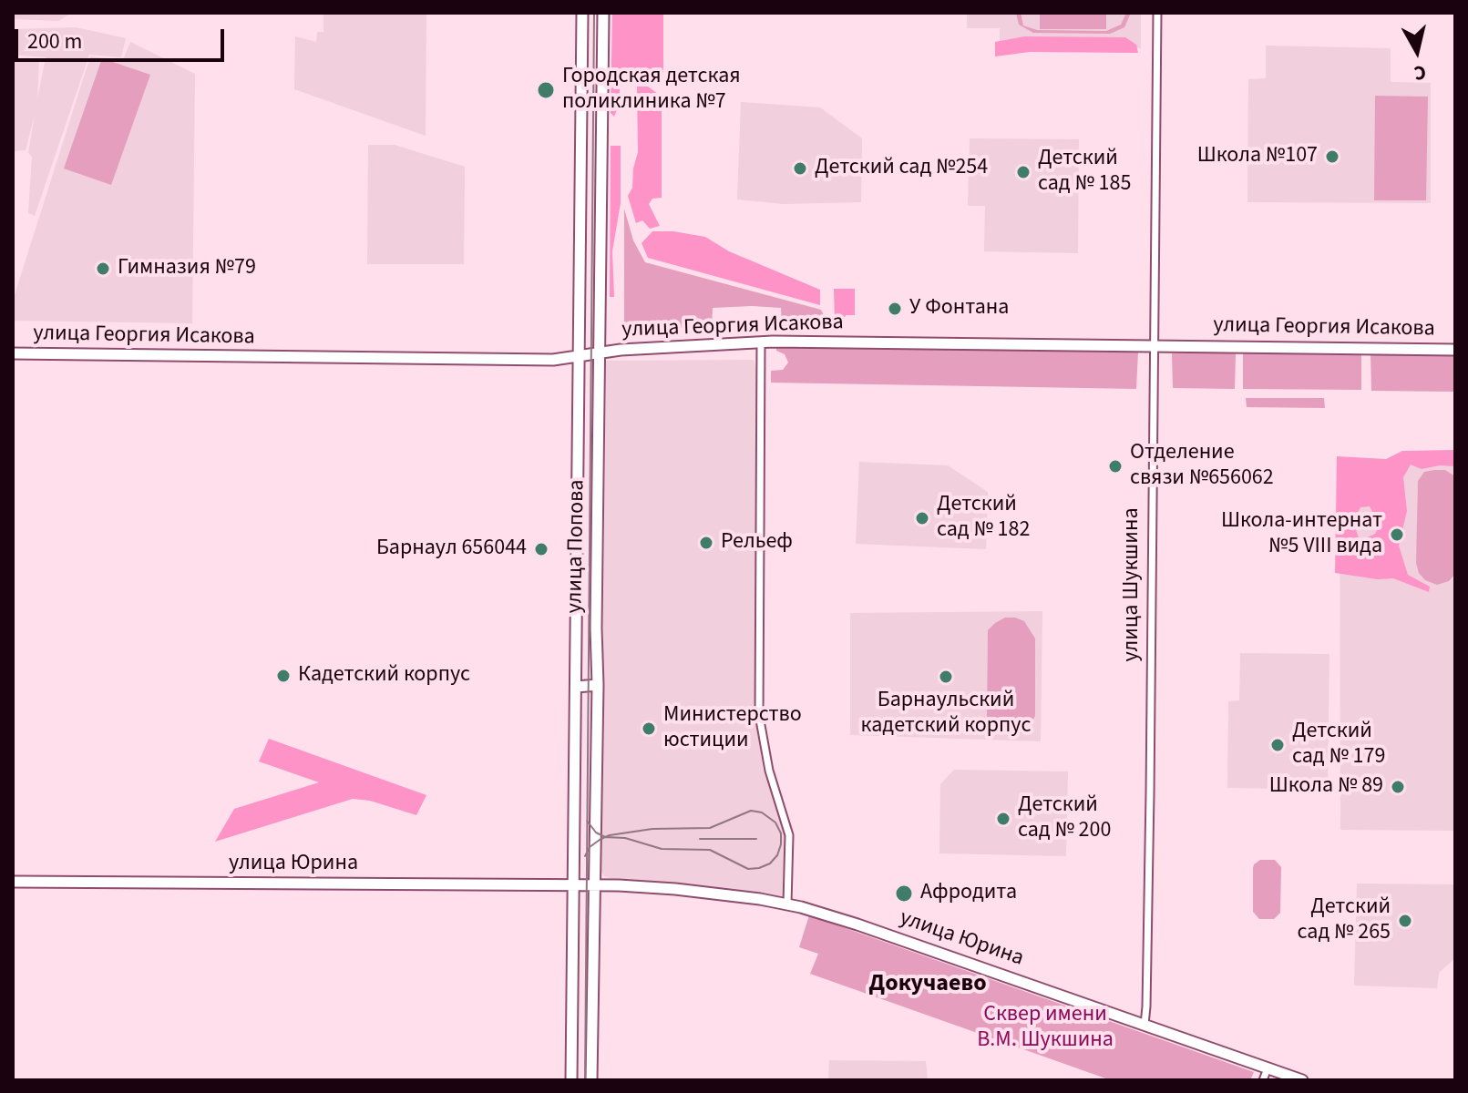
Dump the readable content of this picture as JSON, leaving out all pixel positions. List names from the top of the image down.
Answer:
{
  "streets": {
    "main road": ["улица Георгия Исакова", "улица Попова", "улица Юрина"],
    "street": ["улица Шукшина"]
  },
  "crossings": [
    ["улица Георгия Исакова", "улица Попова"],
    ["улица Георгия Исакова", "улица Шукшина"],
    ["улица Попова", "улица Юрина"],
    ["улица Шукшина", "улица Юрина"]
  ],
  "districts": ["Докучаево"],
  "parks": ["Сквер имени В.М. Шукшина"],
  "places": [
    "Городская детская поликлиника №7",
    "Школа №107",
    "Детский сад №254",
    "Детский сад № 185",
    "Гимназия №79",
    "У Фонтана",
    "Отделение связи №656062",
    "Детский сад № 182",
    "Школа-интернат №5 VIII вида",
    "Рельеф",
    "Барнаул 656044",
    "Кадетский корпус",
    "Барнаульский кадетский корпус",
    "Министерство юстиции",
    "Детский сад № 179",
    "Школа № 89",
    "Детский сад № 200",
    "Афродита",
    "Детский сад № 265"
  ],
  "scale_bar": "200 m",
  "north": "bottom"
}
